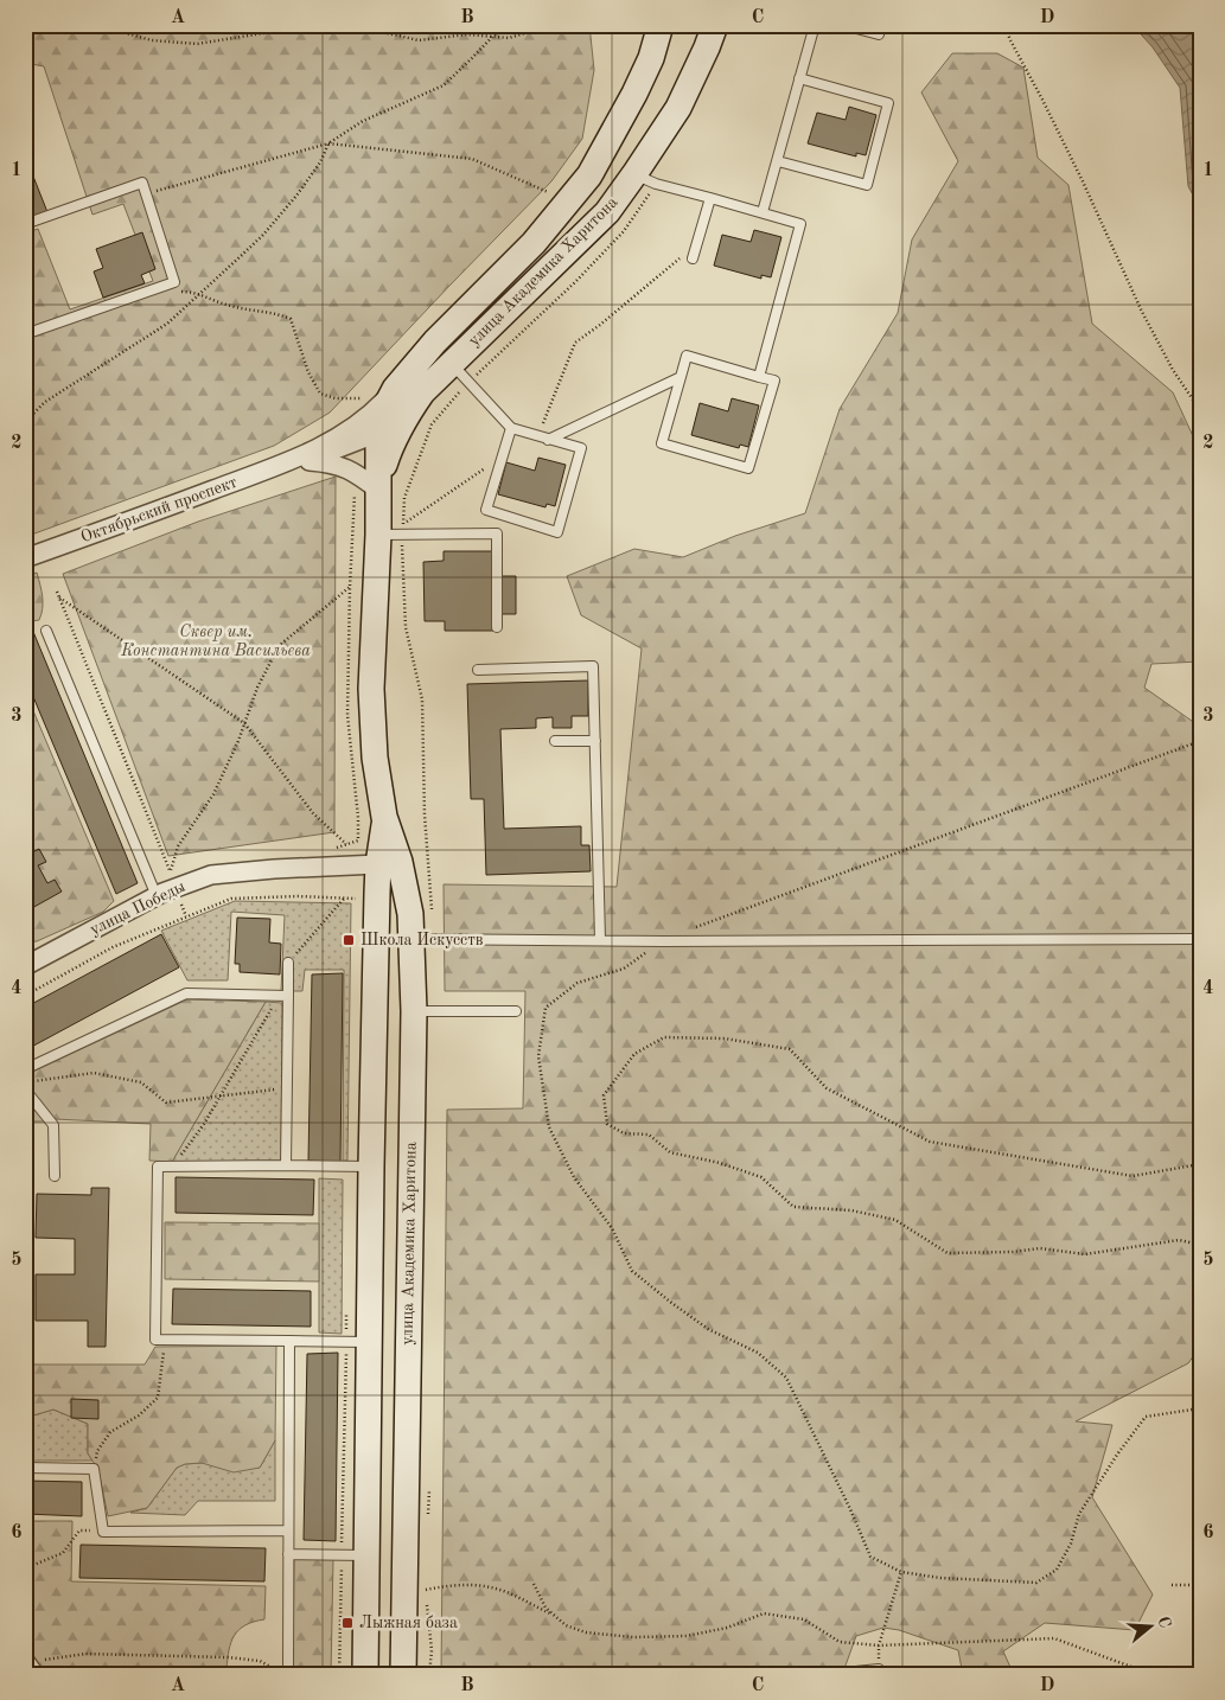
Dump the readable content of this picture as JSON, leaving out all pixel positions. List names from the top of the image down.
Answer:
{
  "streets": {
    "main road": ["улица Академика Харитона"],
    "street": ["Октябрьский проспект", "улица Победы"]
  },
  "crossings": [
    ["улица Академика Харитона", "Октябрьский проспект"],
    ["улица Академика Харитона", "улица Победы"]
  ],
  "parks": ["Сквер им. Константина Васильева"],
  "places": {
    "transit": ["Школа Искусств", "Лыжная база"]
  },
  "north": "right",
  "grid": {
    "columns": [
      "A",
      "B",
      "C",
      "D"
    ],
    "rows": [
      "1",
      "2",
      "3",
      "4",
      "5",
      "6"
    ]
  }
}
